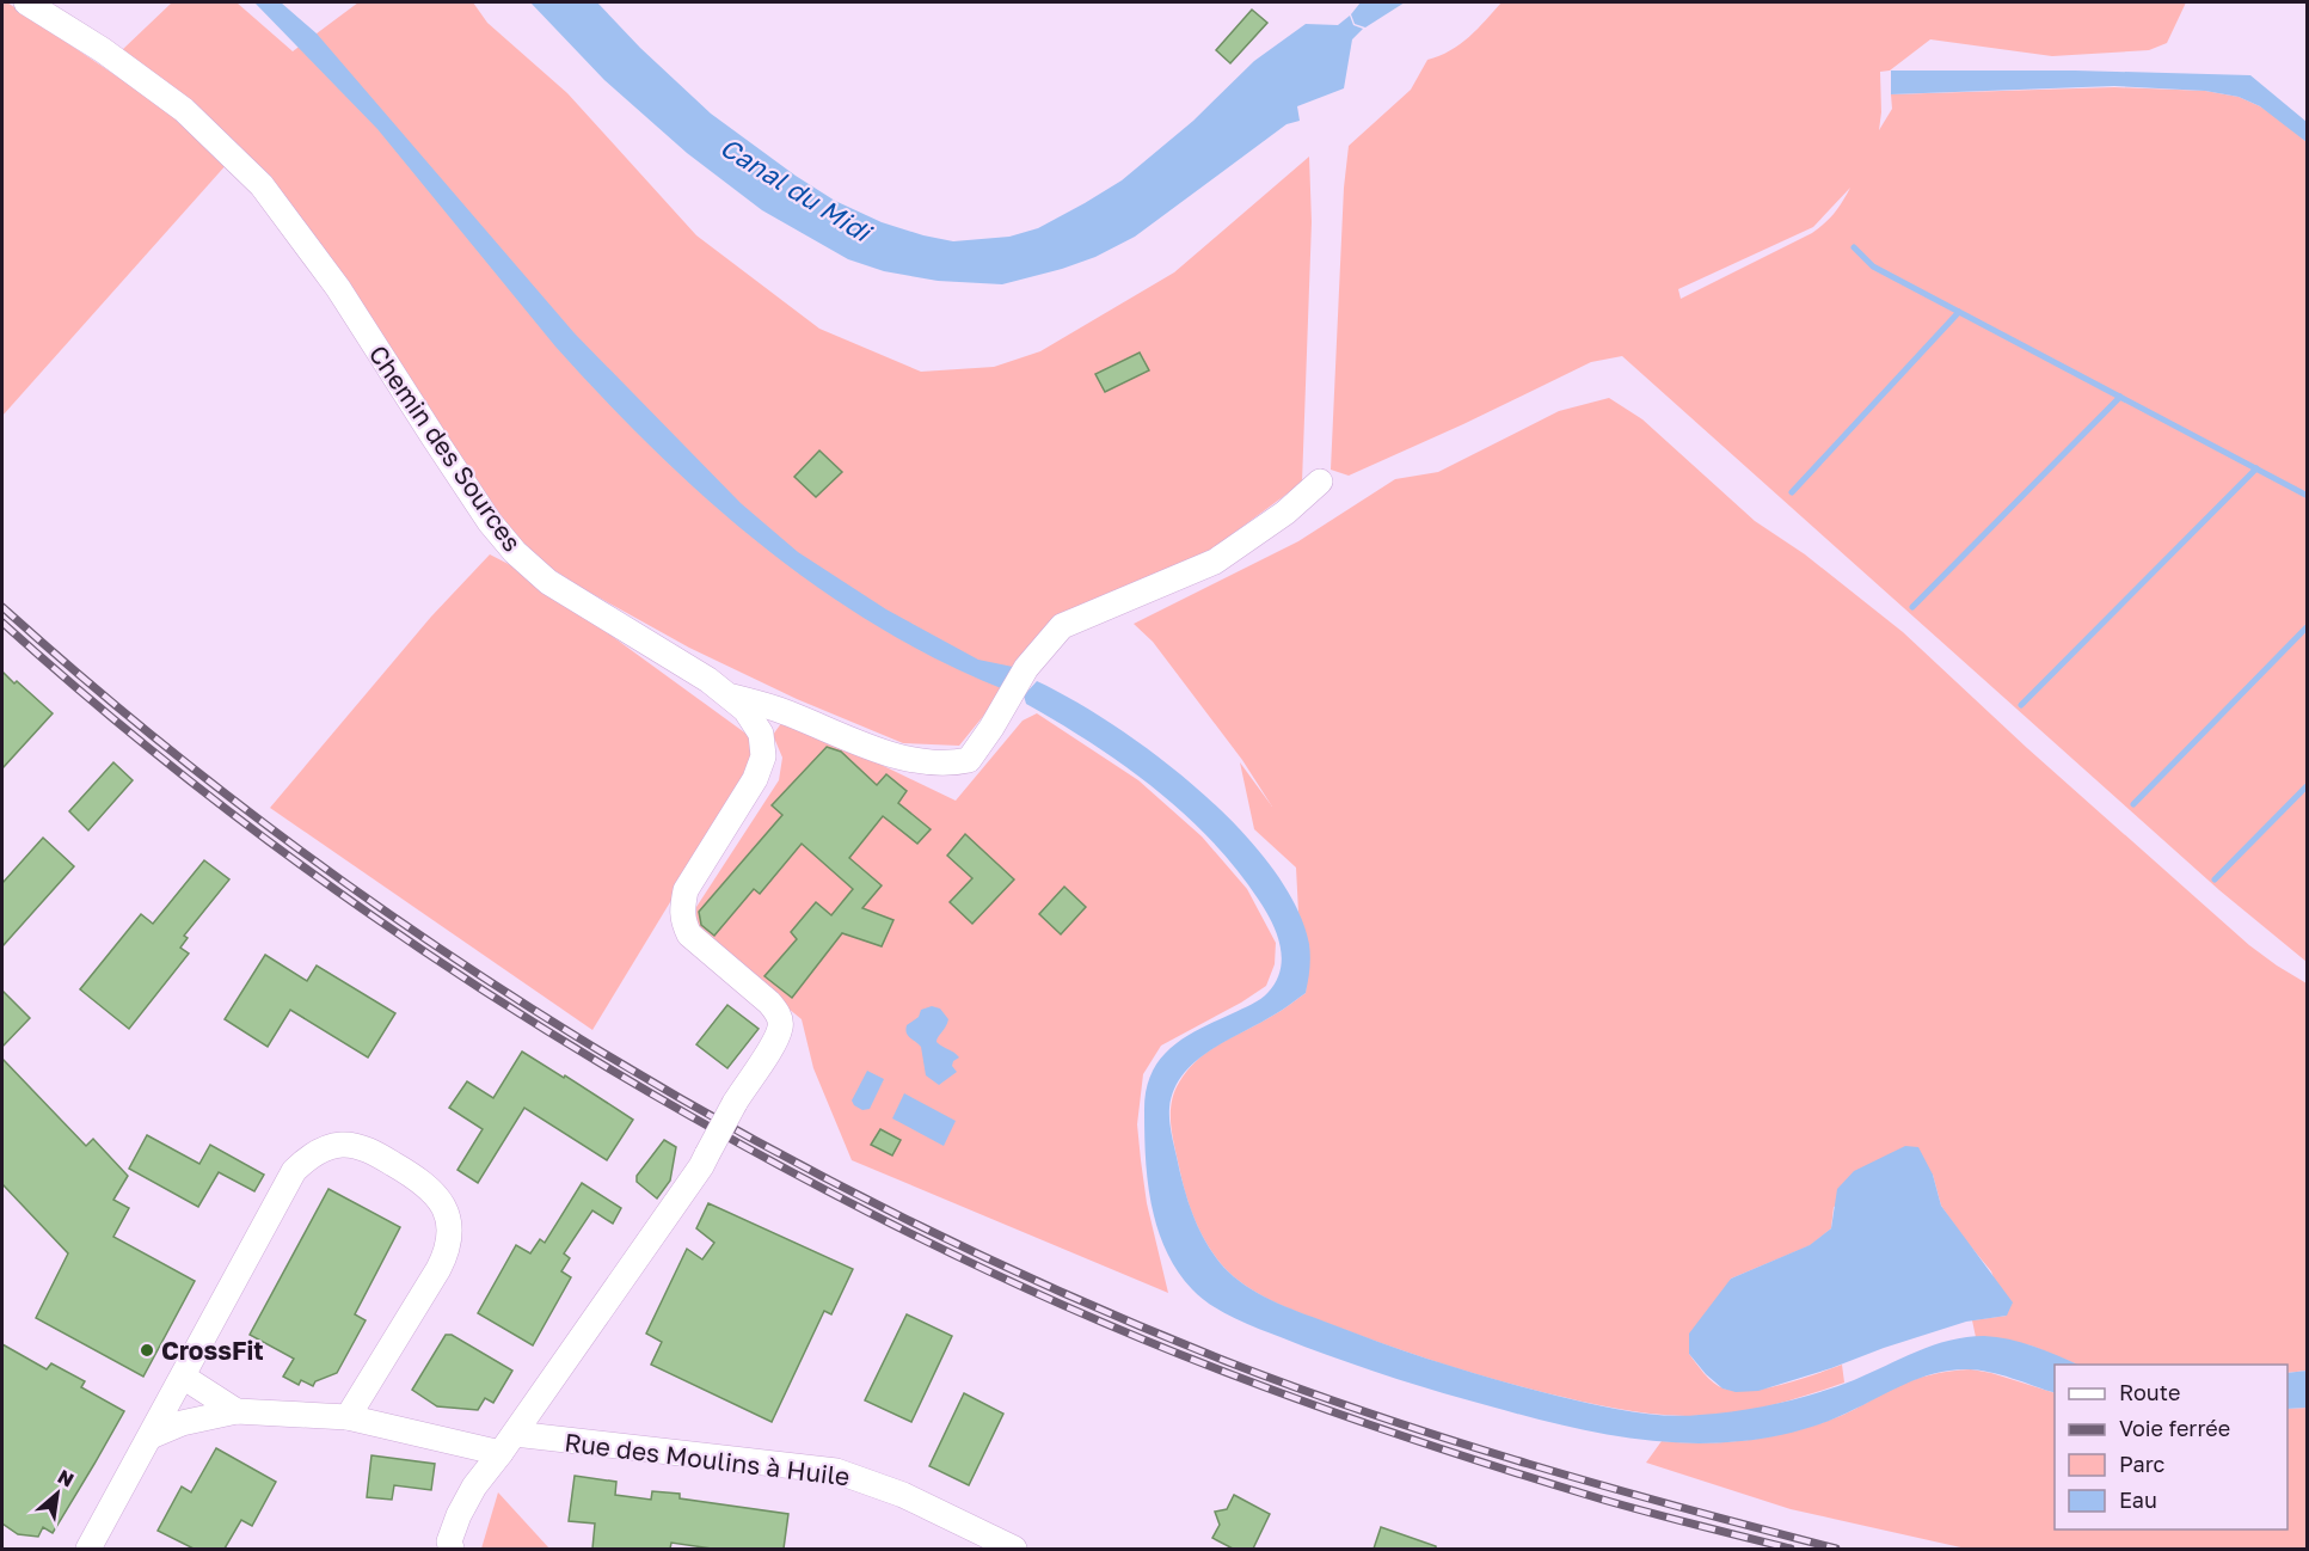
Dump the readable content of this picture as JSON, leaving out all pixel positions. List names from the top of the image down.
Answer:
{
  "streets": {
    "street": ["Chemin des Sources", "Rue des Moulins à Huile"]
  },
  "crossings": [
    ["Chemin des Sources", "Rue des Moulins à Huile"]
  ],
  "water": ["Canal du Midi"],
  "places": ["CrossFit"],
  "legend": [
    "Route",
    "Voie ferrée",
    "Parc",
    "Eau"
  ],
  "north": "top right"
}
